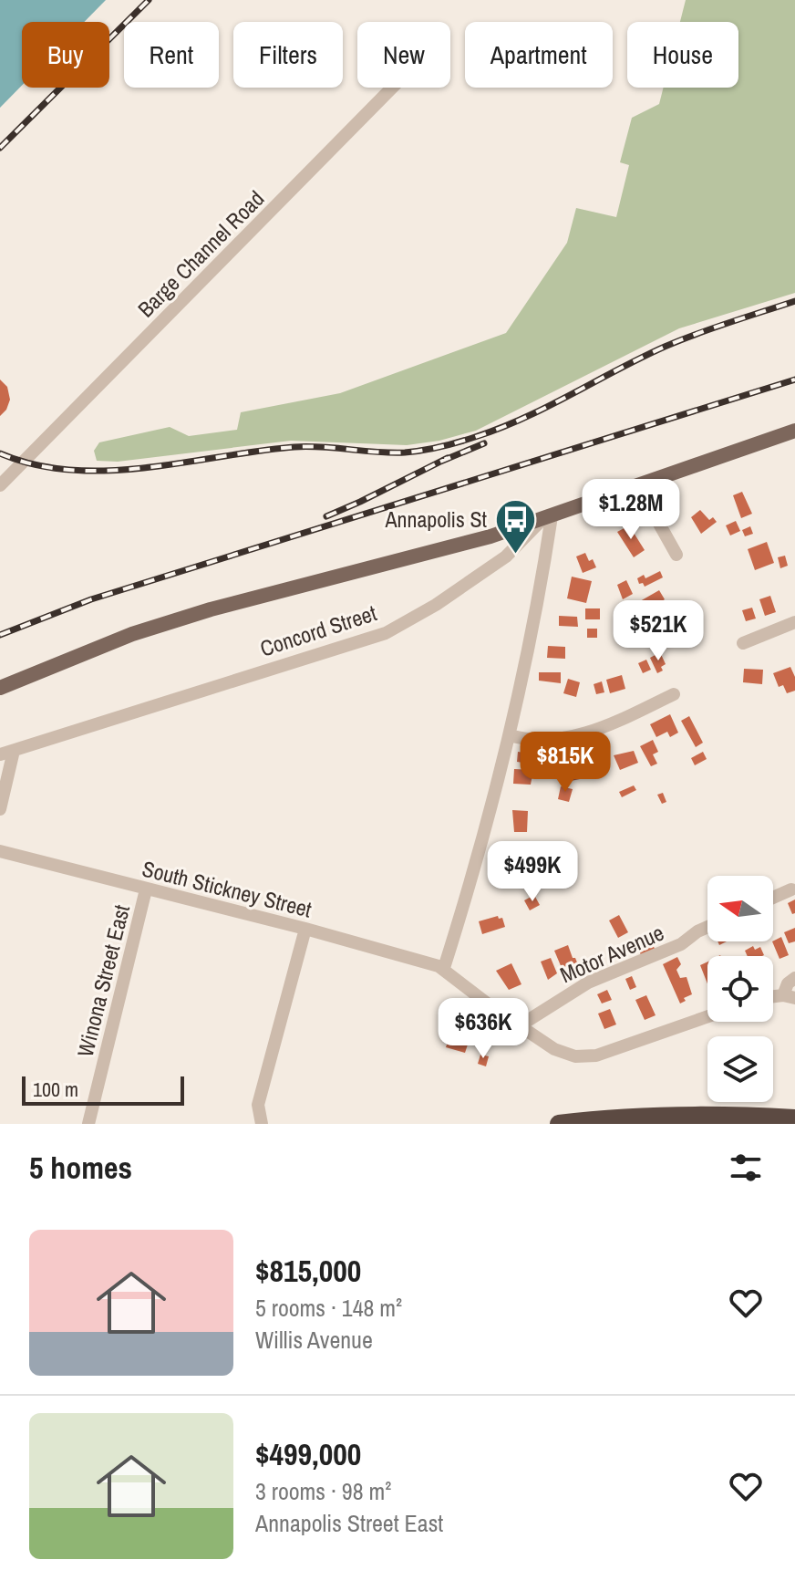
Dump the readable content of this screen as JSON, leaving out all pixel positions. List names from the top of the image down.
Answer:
{
  "streets": {
    "main road": ["Concord Street"],
    "street": [
      "Barge Channel Road",
      "South Stickney Street",
      "Motor Avenue",
      "Winona Street East"
    ]
  },
  "crossings": [
    ["South Stickney Street", "Winona Street East"]
  ],
  "places": {
    "bus stop": ["Annapolis St"]
  },
  "scale_bar": "100 m",
  "north": "left",
  "page": {
    "chip": [
      "Buy",
      "Rent",
      "Filters",
      "New",
      "Apartment",
      "House"
    ],
    "price": [
      "$1.28M",
      "$521K",
      "$815K",
      "$499K",
      "$636K"
    ],
    "scale": "100 m",
    "heading": "5 homes",
    "list": [
      {
        "name": "$815,000",
        "note": "5 rooms · 148 m² · Willis Avenue"
      },
      {
        "name": "$499,000",
        "note": "3 rooms · 98 m² · Annapolis Street East"
      }
    ]
  }
}
